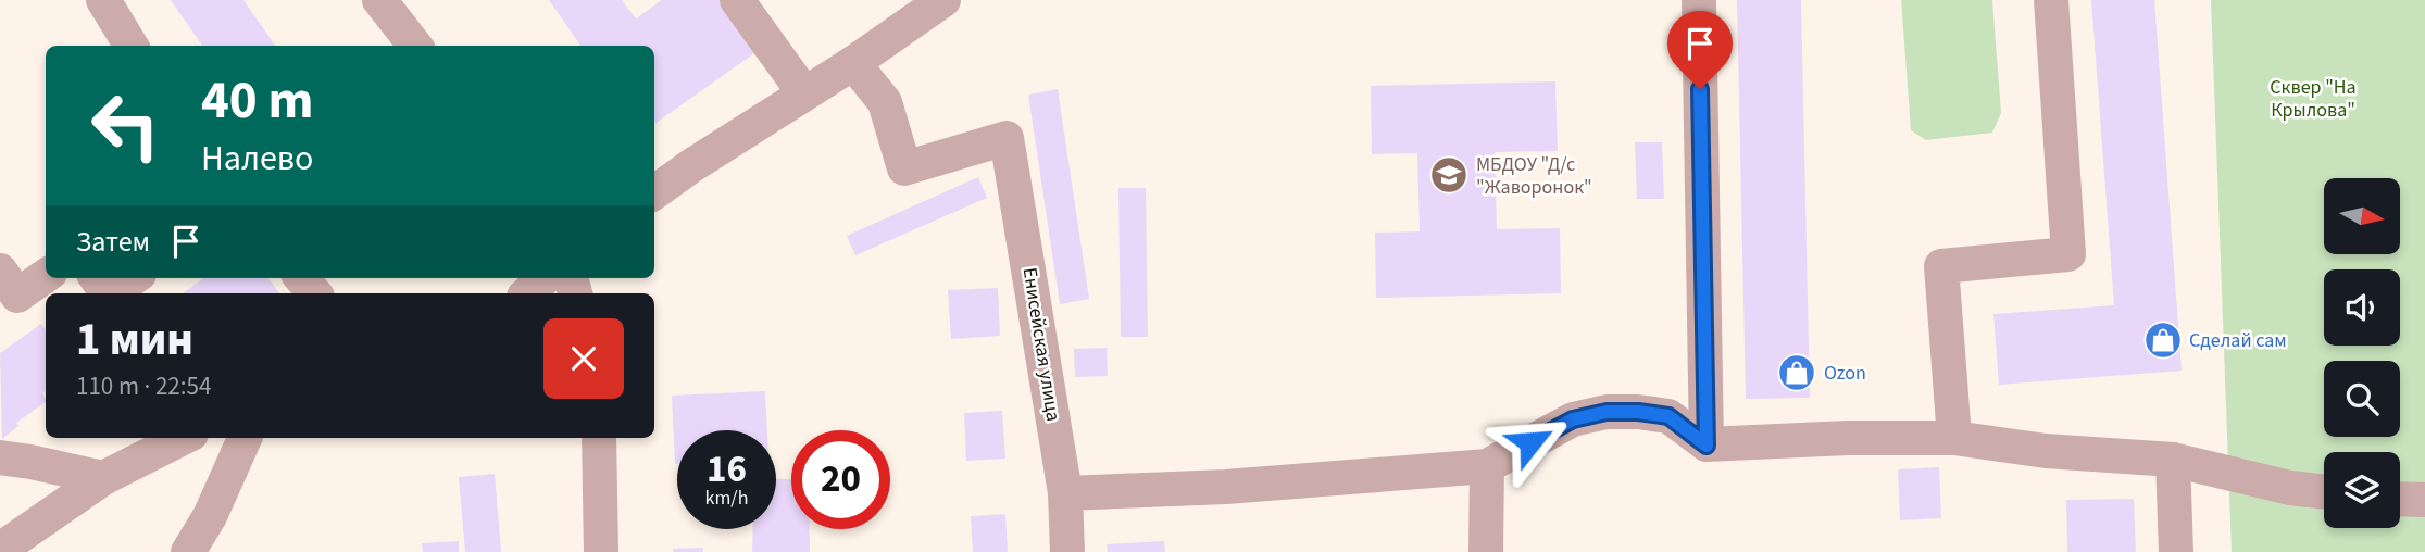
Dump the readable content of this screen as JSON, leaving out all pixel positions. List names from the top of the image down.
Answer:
{
  "streets": {
    "street": ["Енисейская улица"]
  },
  "parks": ["Сквер \"На Крылова\""],
  "places": {
    "school or university": ["МБДОУ \"Д/с \"Жаворонок\""],
    "shop": ["Сделай сам", "Ozon"]
  },
  "north": "right",
  "page": {
    "turn": ["40 m", "Налево"],
    "then": "Затем",
    "heading": ["1 мин", "110 m · 22:54"],
    "speed": "16 km/h",
    "limit": "20"
  }
}
